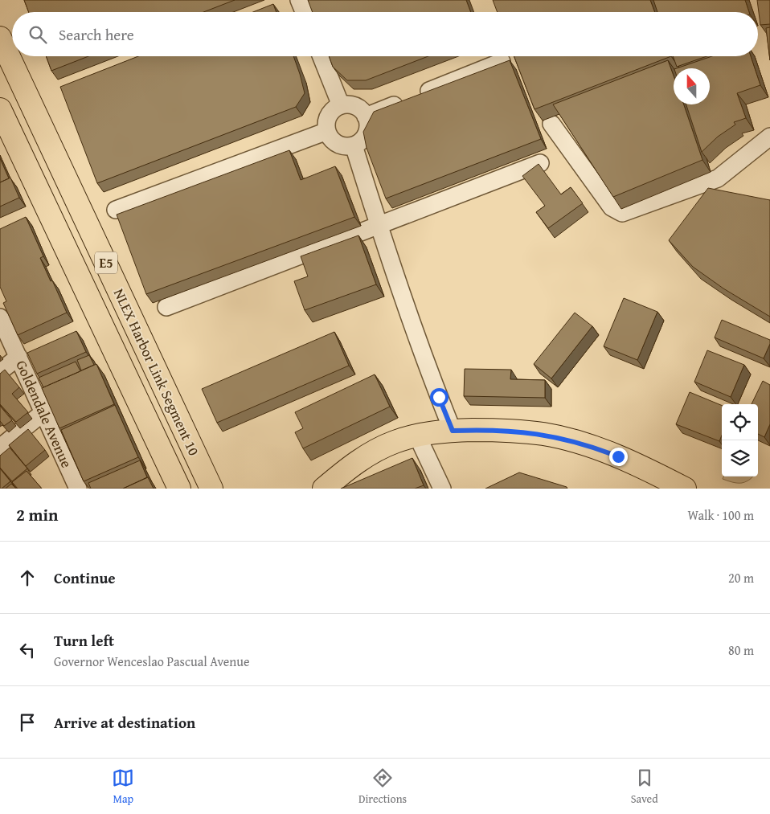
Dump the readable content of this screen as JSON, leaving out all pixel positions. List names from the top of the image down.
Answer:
{
  "streets": {
    "main road": ["E5", "NLEX Harbor Link Segment 10"],
    "street": ["Goldendale Avenue"]
  },
  "north": "top",
  "page": {
    "search": "Search here",
    "heading": ["2 min", "Walk · 100 m"],
    "list": [
      ["Continue", "20 m"],
      ["Turn left", "Governor Wenceslao Pascual Avenue", "80 m"],
      "Arrive at destination"
    ],
    "nav": ["Map", "Directions", "Saved"]
  }
}
